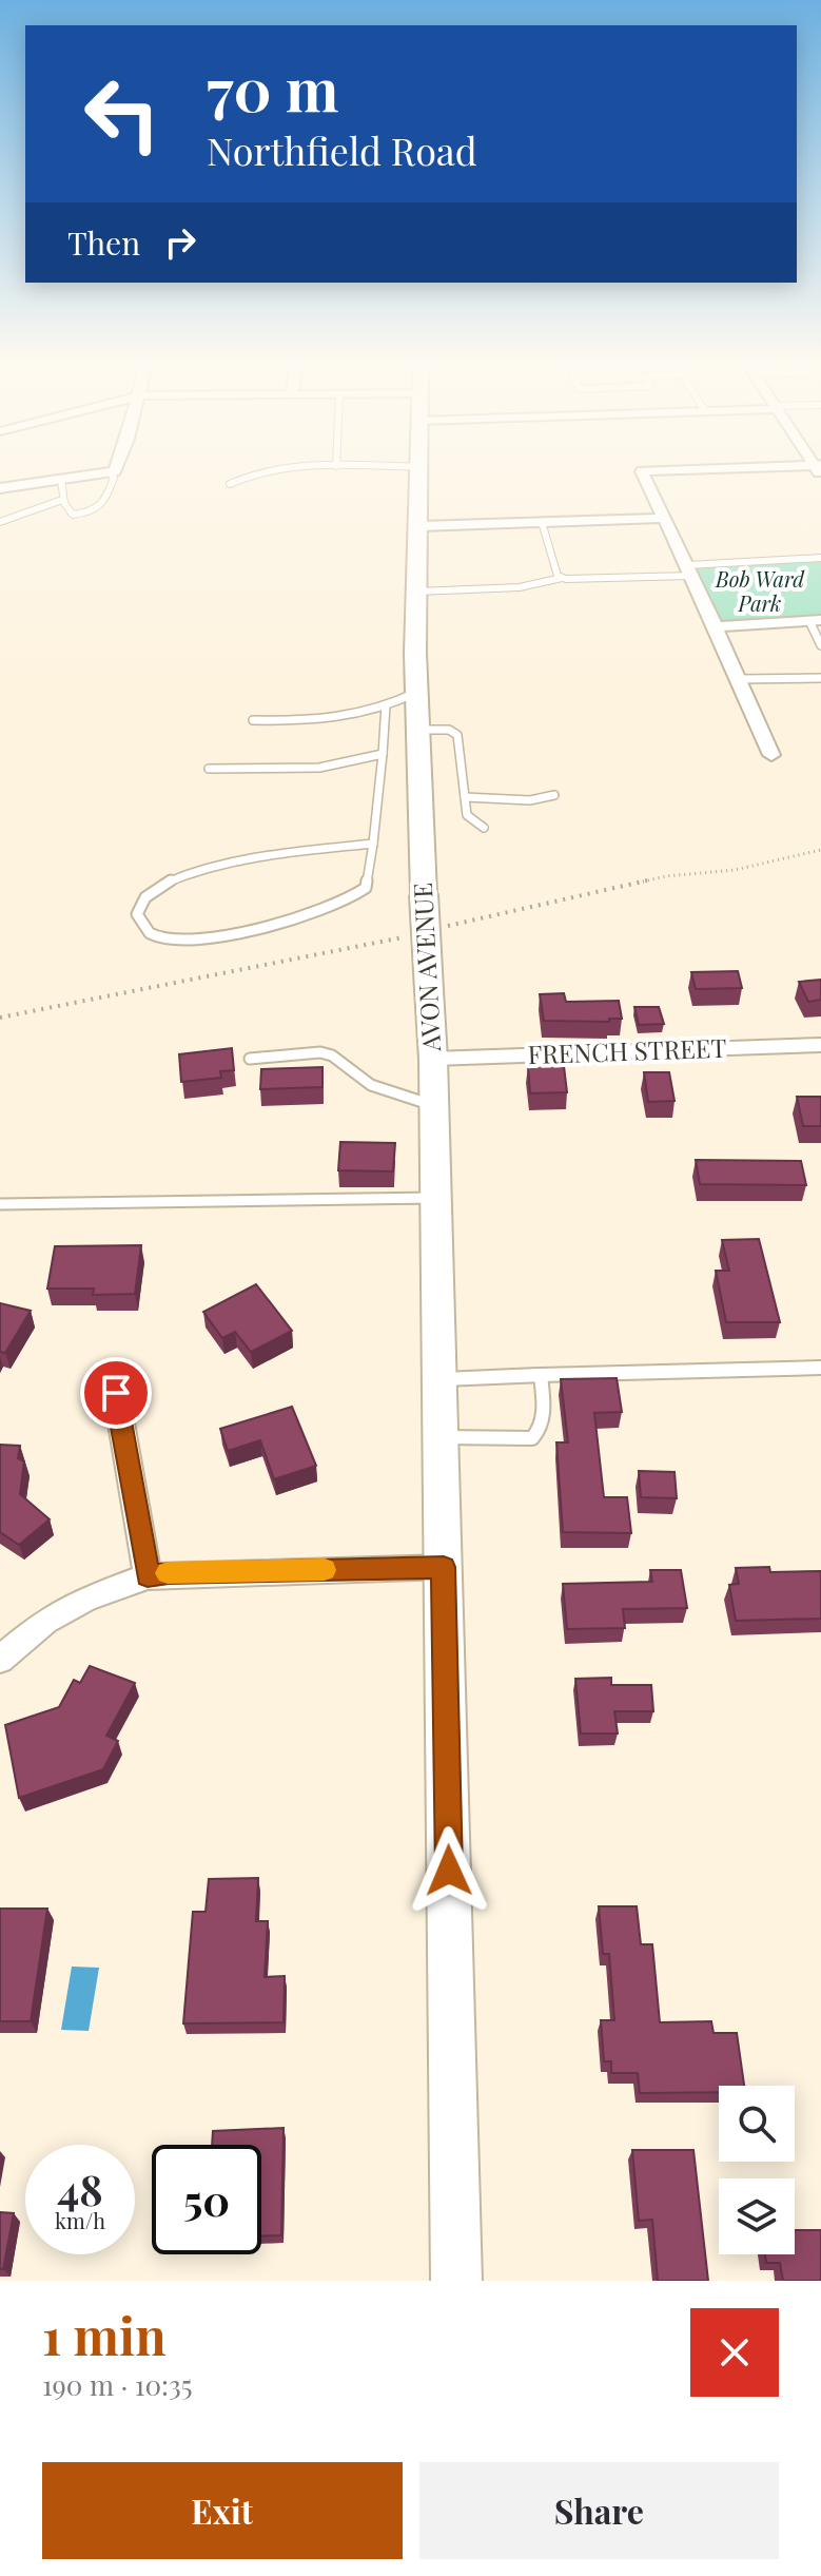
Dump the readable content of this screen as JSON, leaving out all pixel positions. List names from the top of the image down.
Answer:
{
  "streets": {
    "main road": ["AVON AVENUE"],
    "street": ["FRENCH STREET"]
  },
  "crossings": [
    ["AVON AVENUE", "FRENCH STREET"]
  ],
  "parks": ["Bob Ward Park"],
  "page": {
    "turn": ["70 m", "Northfield Road"],
    "then": "Then",
    "speed": "48 km/h",
    "limit": "50",
    "heading": ["1 min", "190 m · 10:35"],
    "buttons": ["Exit", "Share"]
  }
}
